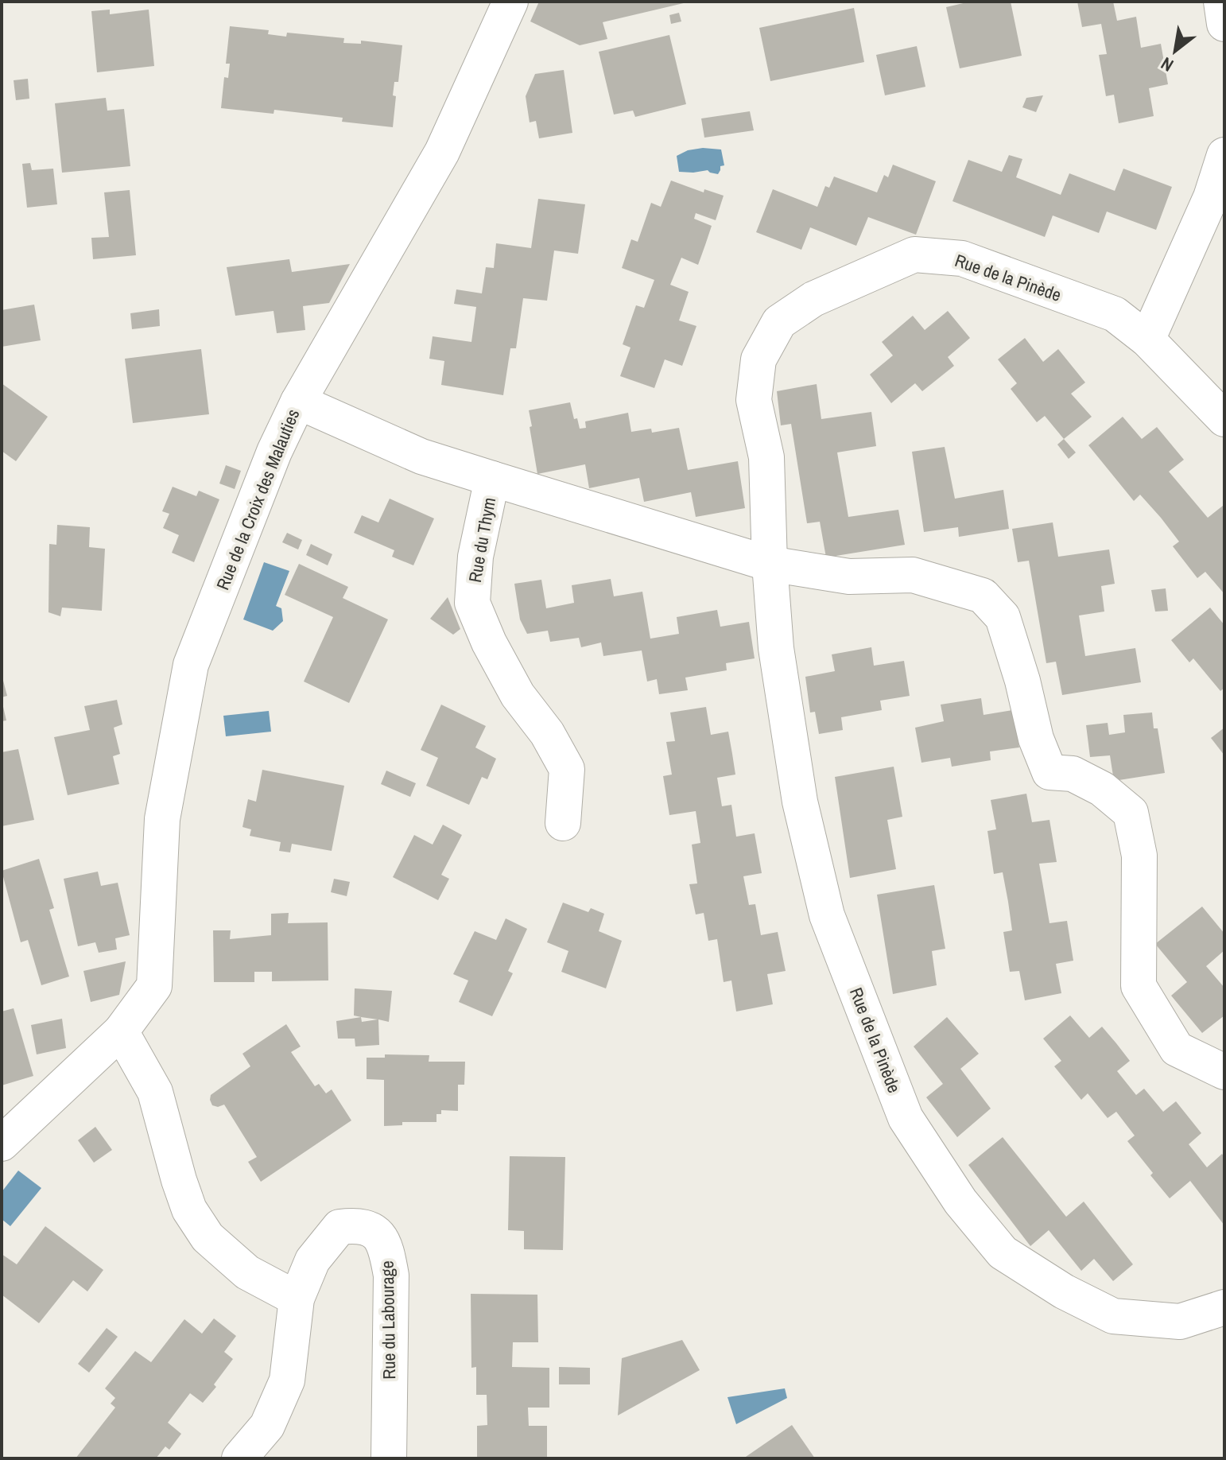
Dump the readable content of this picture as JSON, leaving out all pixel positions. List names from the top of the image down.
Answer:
{
  "streets": {
    "street": [
      "Rue de la Pinède",
      "Rue de la Croix des Malauties",
      "Rue du Thym",
      "Rue du Labourage"
    ]
  },
  "crossings": [
    ["Rue de la Croix des Malauties", "Rue du Thym"]
  ],
  "north": "bottom left"
}
